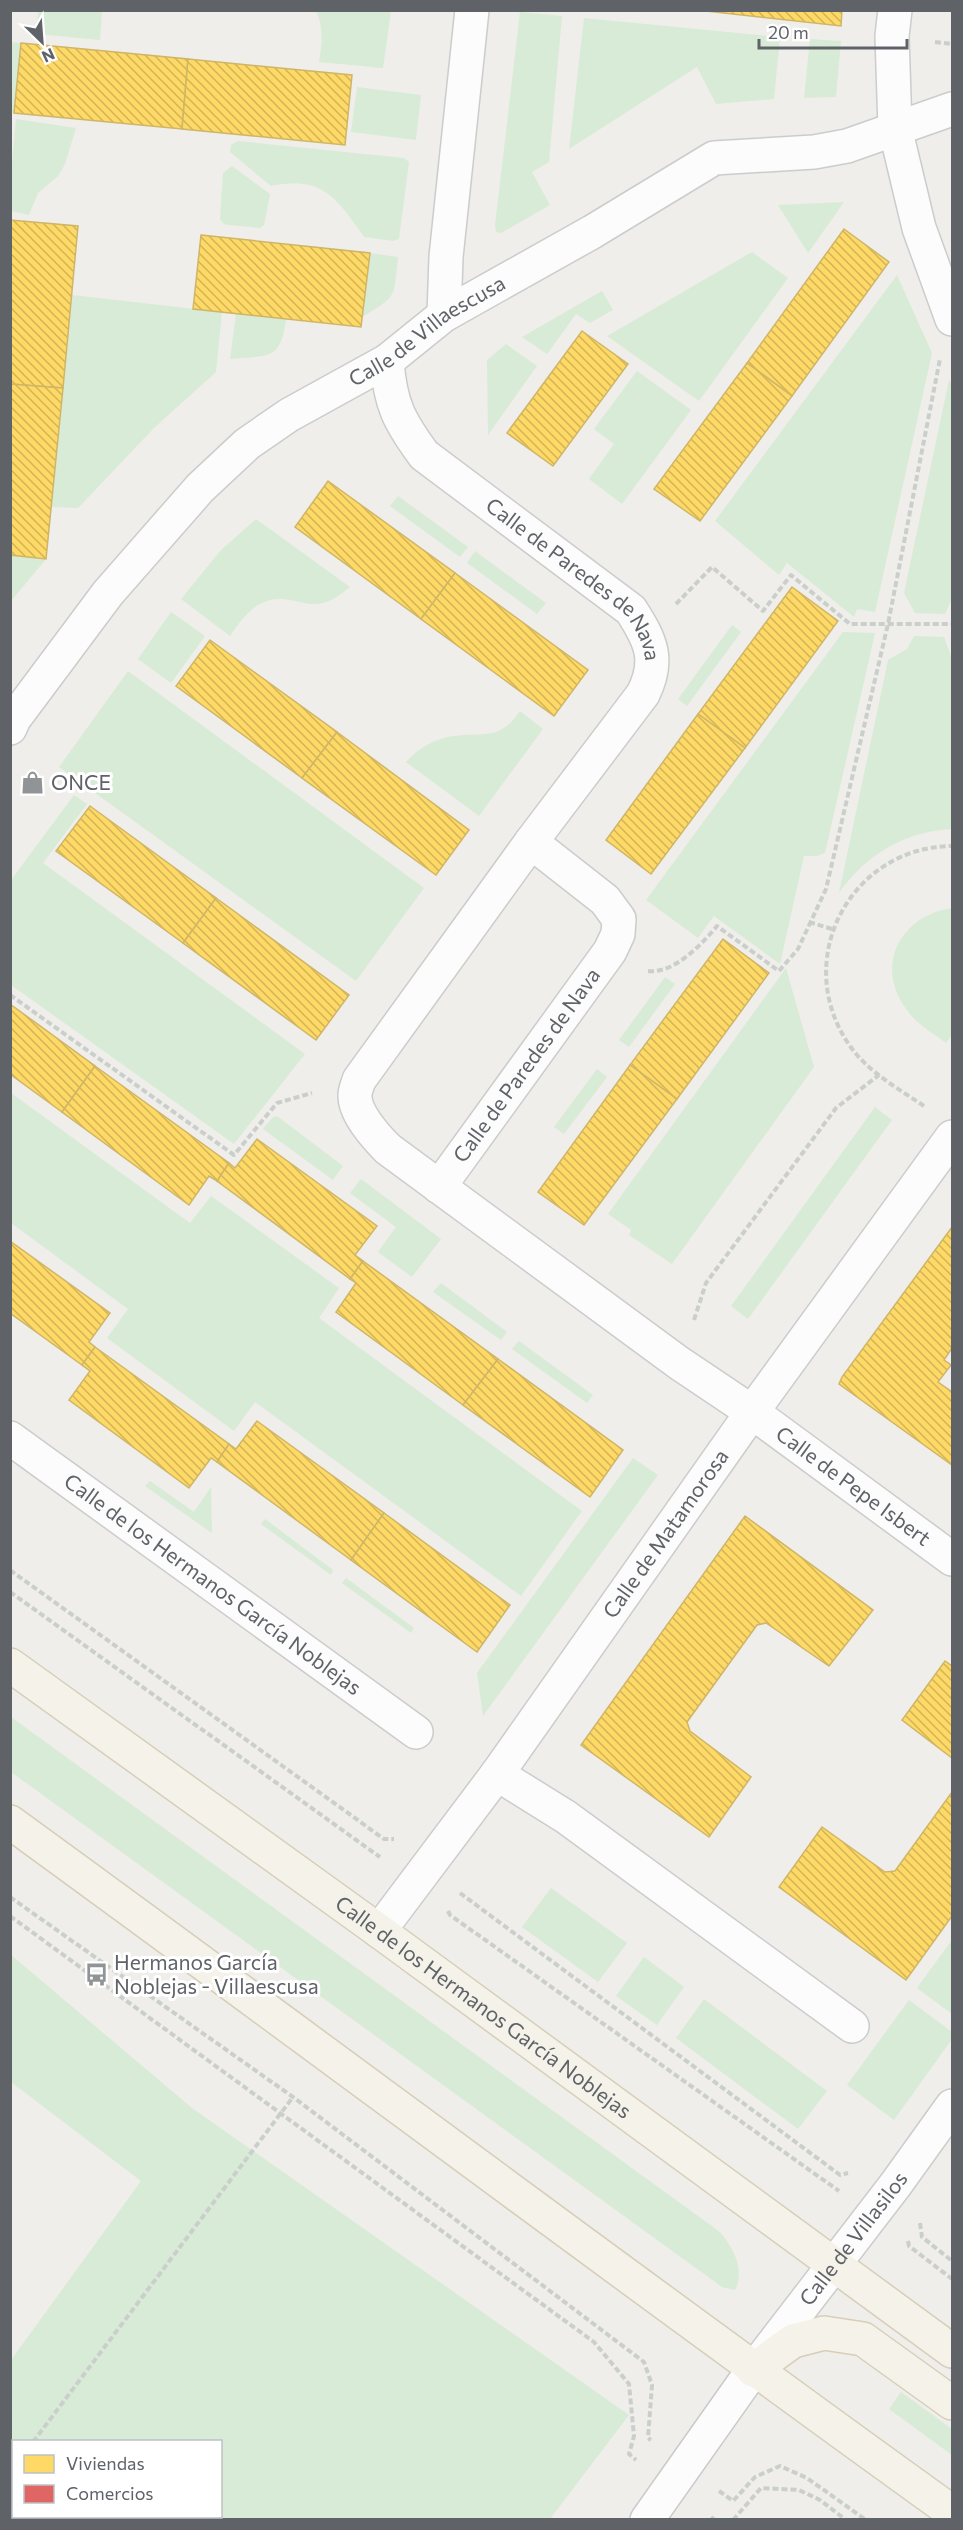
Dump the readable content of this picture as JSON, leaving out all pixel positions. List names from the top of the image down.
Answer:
{
  "streets": {
    "main road": ["Calle de los Hermanos García Noblejas"],
    "street": [
      "Calle de Villaescusa",
      "Calle de Paredes de Nava",
      "Calle de Pepe Isbert",
      "Calle de Matamorosa",
      "Calle de Villasilos"
    ]
  },
  "crossings": [
    ["Calle de Villaescusa", "Calle de Paredes de Nava"],
    ["Calle de Paredes de Nava", "Calle de Pepe Isbert"],
    ["Calle de Paredes de Nava", "Calle de Matamorosa"],
    ["Calle de Pepe Isbert", "Calle de Matamorosa"],
    ["Calle de Matamorosa", "Calle de los Hermanos García Noblejas"],
    ["Calle de los Hermanos García Noblejas", "Calle de Villasilos"]
  ],
  "places": {
    "shop": ["ONCE"],
    "bus stop": ["Hermanos García Noblejas - Villaescusa"]
  },
  "legend": ["Viviendas", "Comercios"],
  "scale_bar": "20 m",
  "north": "bottom right"
}
